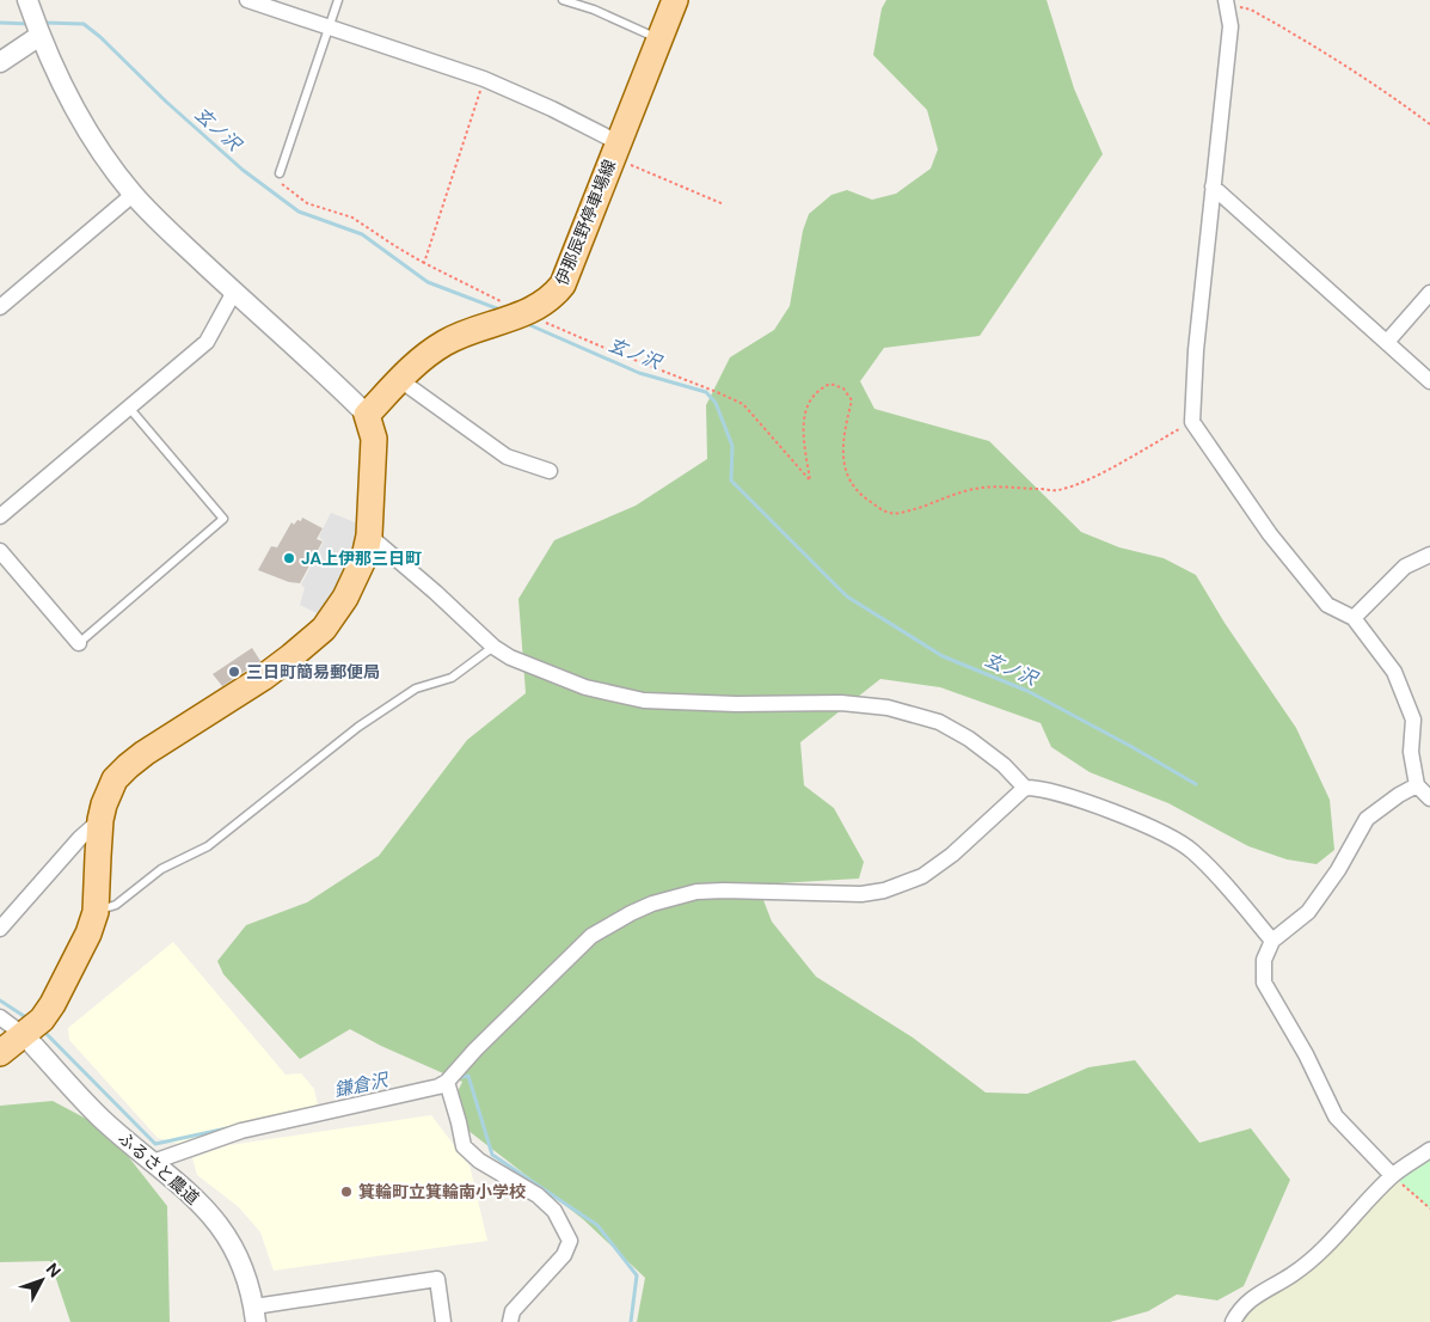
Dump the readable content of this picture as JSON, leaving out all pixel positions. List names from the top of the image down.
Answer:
{
  "streets": {
    "main road": ["伊那辰野停車場線"],
    "street": ["ふるさと農道"]
  },
  "water": ["玄ノ沢", "鎌倉沢"],
  "places": ["JA上伊那三日町", "三日町簡易郵便局", "箕輪町立箕輪南小学校"],
  "north": "top right"
}
